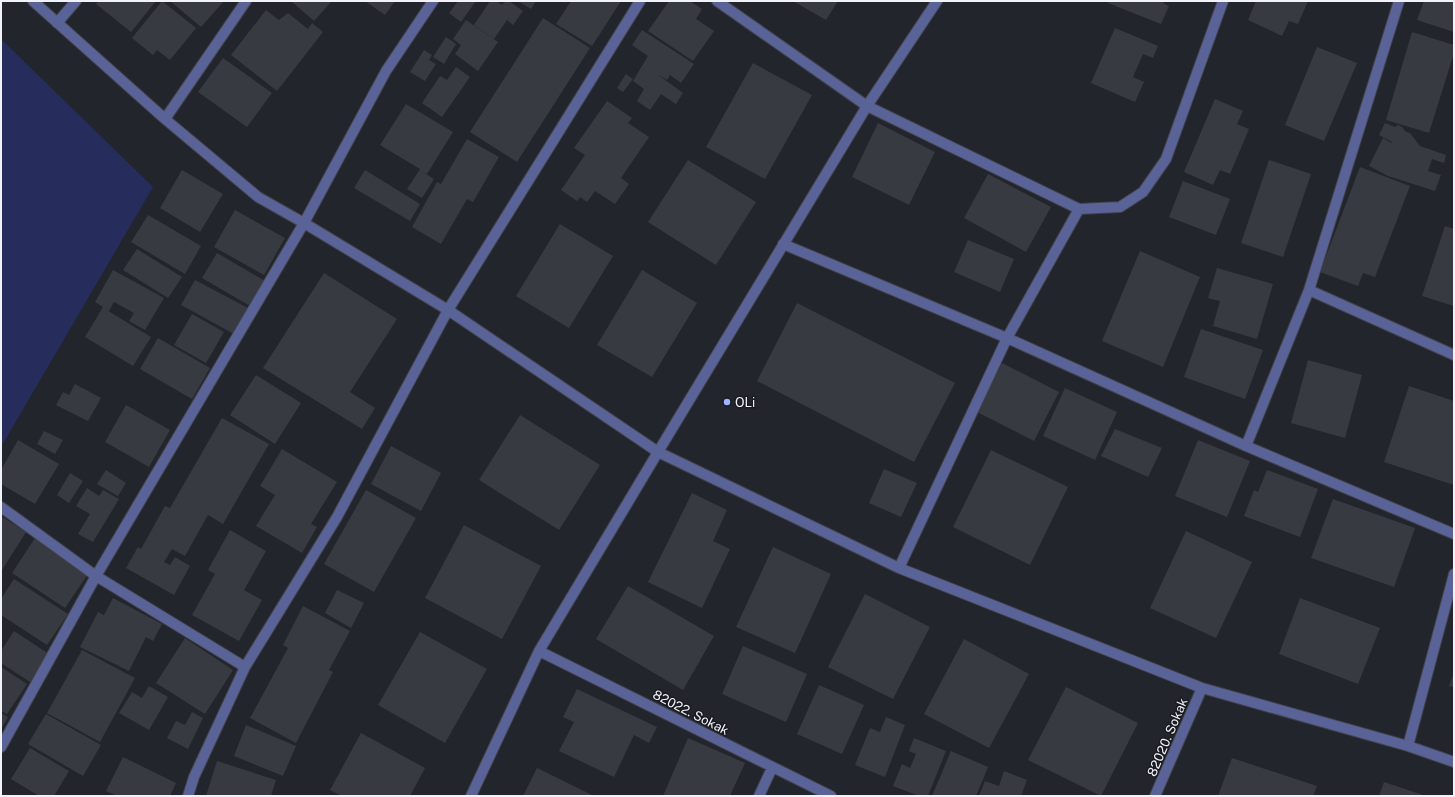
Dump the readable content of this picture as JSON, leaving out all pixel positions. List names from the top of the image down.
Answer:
{
  "streets": {
    "street": ["82022. Sokak", "82020. Sokak"]
  },
  "places": ["OLi"]
}
